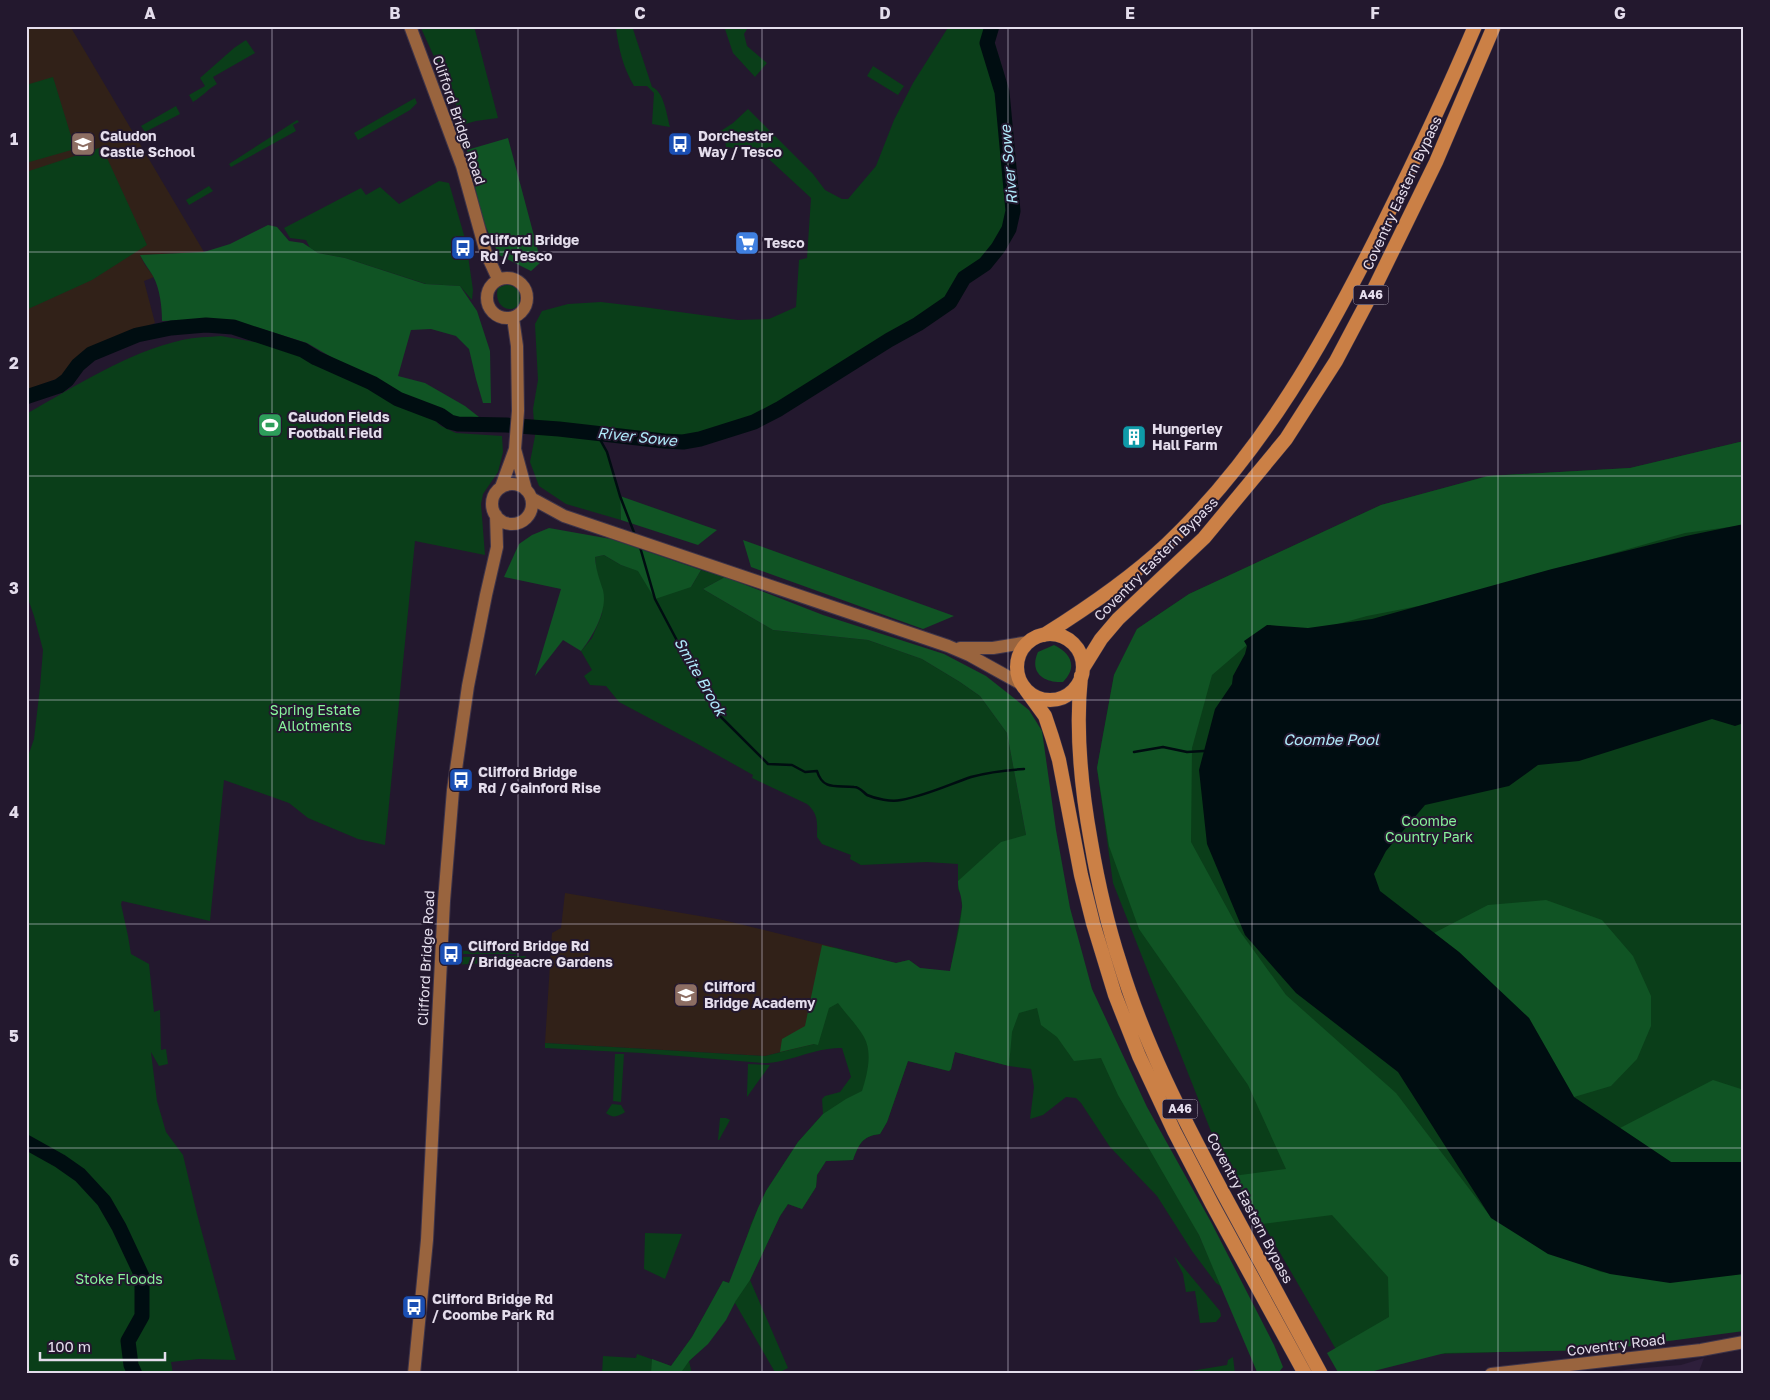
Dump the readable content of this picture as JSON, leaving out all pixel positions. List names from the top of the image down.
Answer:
{
  "streets": {
    "highway": ["Coventry Eastern Bypass", "A46"],
    "main road": ["Clifford Bridge Road", "Coventry Road"]
  },
  "crossings": [
    ["Coventry Eastern Bypass", "A46"]
  ],
  "water": ["River Sowe", "Smite Brook", "Coombe Pool"],
  "parks": ["Spring Estate Allotments", "Coombe Country Park", "Stoke Floods"],
  "places": {
    "school or university": ["Caludon Castle School", "Clifford Bridge Academy"],
    "bus stop": [
      "Dorchester Way / Tesco",
      "Clifford Bridge Rd / Tesco",
      "Clifford Bridge Rd / Gainford Rise",
      "Clifford Bridge Rd / Bridgeacre Gardens",
      "Clifford Bridge Rd / Coombe Park Rd"
    ],
    "supermarket": ["Tesco"],
    "sports": ["Caludon Fields Football Field"],
    "building": ["Hungerley Hall Farm"]
  },
  "scale_bar": "100 m",
  "grid": {
    "columns": [
      "A",
      "B",
      "C",
      "D",
      "E",
      "F",
      "G"
    ],
    "rows": [
      "1",
      "2",
      "3",
      "4",
      "5",
      "6"
    ]
  }
}
